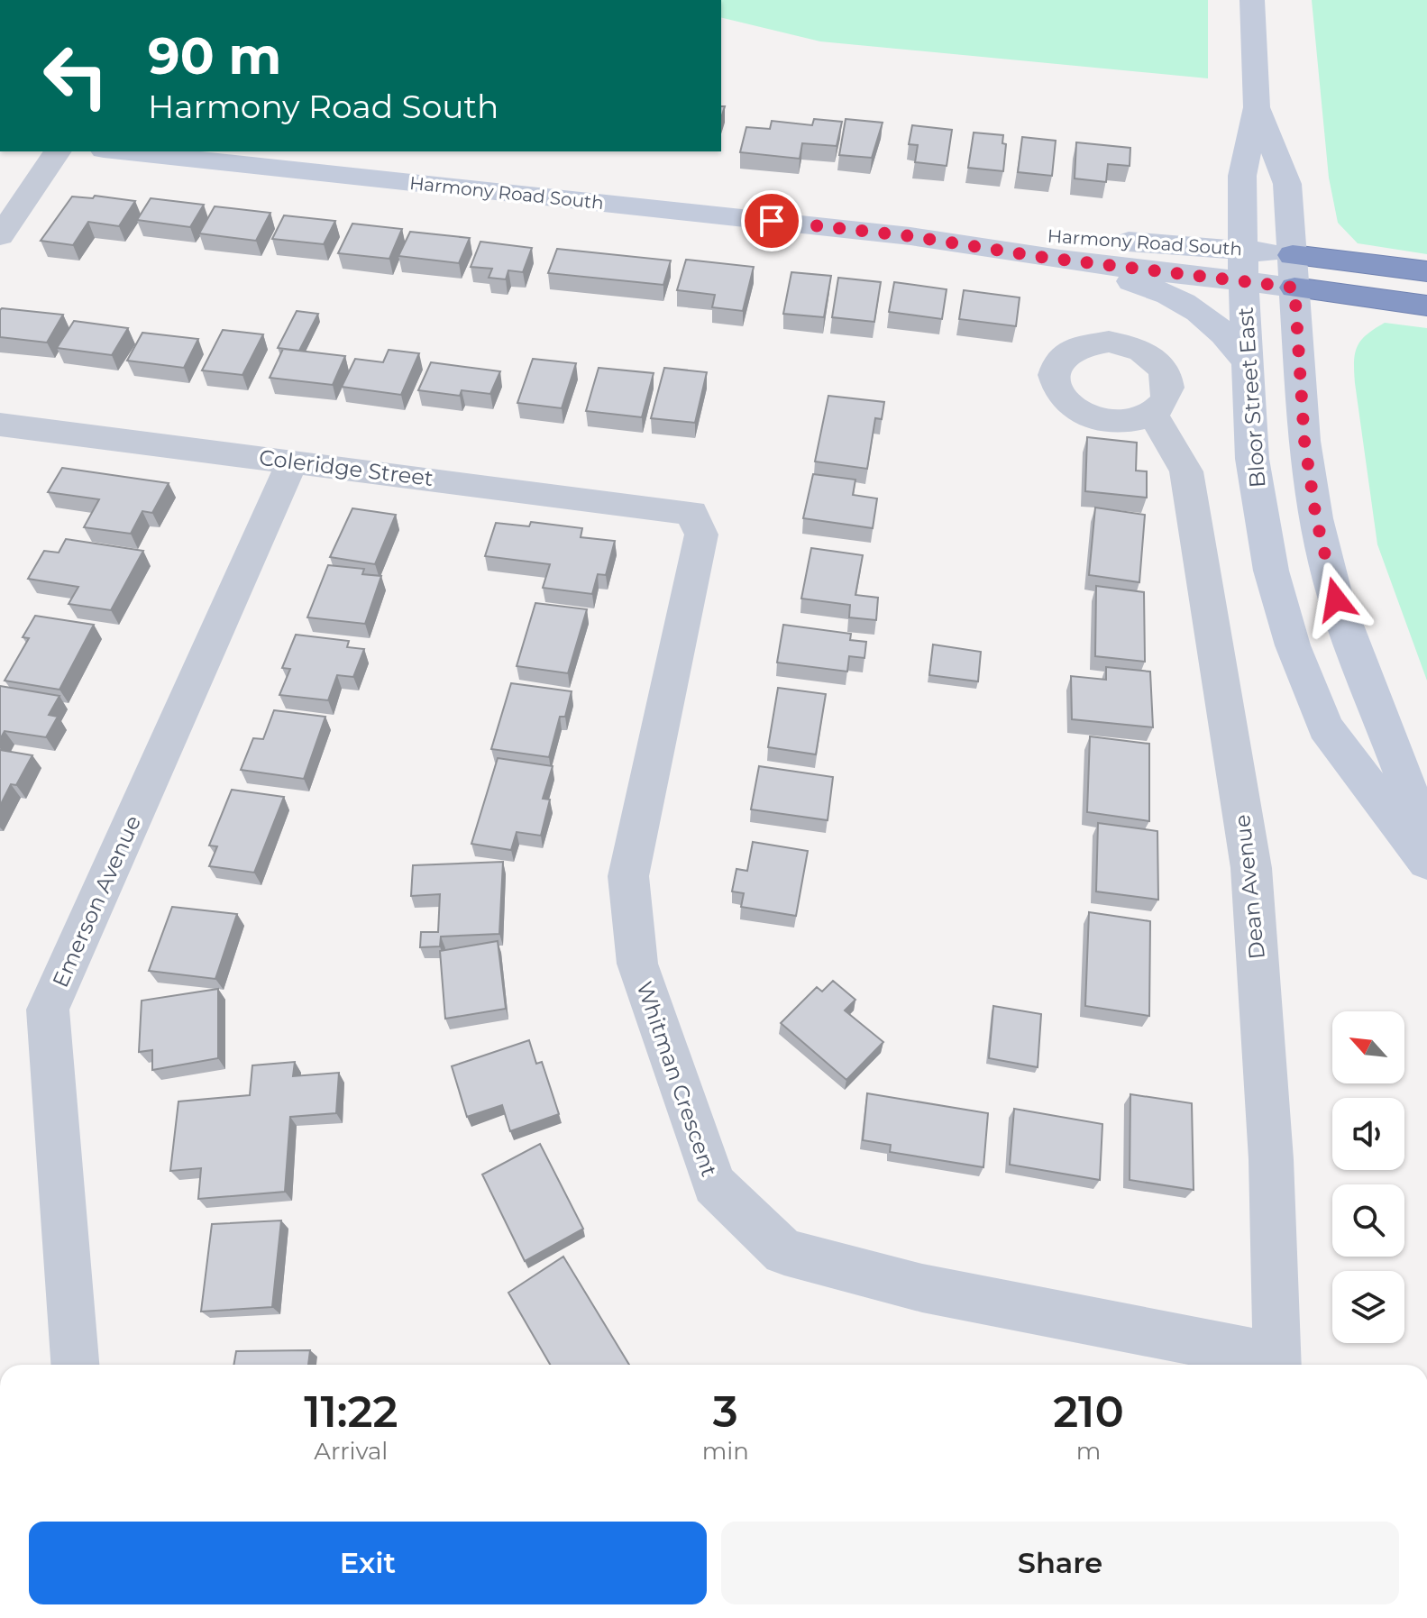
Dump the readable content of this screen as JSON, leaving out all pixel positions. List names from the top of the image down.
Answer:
{
  "streets": {
    "main road": ["Harmony Road South", "Bloor Street East"],
    "street": [
      "Coleridge Street",
      "Dean Avenue",
      "Emerson Avenue",
      "Whitman Crescent"
    ]
  },
  "crossings": [
    ["Harmony Road South", "Bloor Street East"],
    ["Coleridge Street", "Emerson Avenue"],
    ["Coleridge Street", "Whitman Crescent"],
    ["Dean Avenue", "Whitman Crescent"]
  ],
  "north": "top left",
  "page": {
    "turn": ["90 m", "Harmony Road South"],
    "eta": [
      "11:22",
      "Arrival",
      "3",
      "min",
      "210",
      "m"
    ],
    "buttons": ["Exit", "Share"]
  }
}
